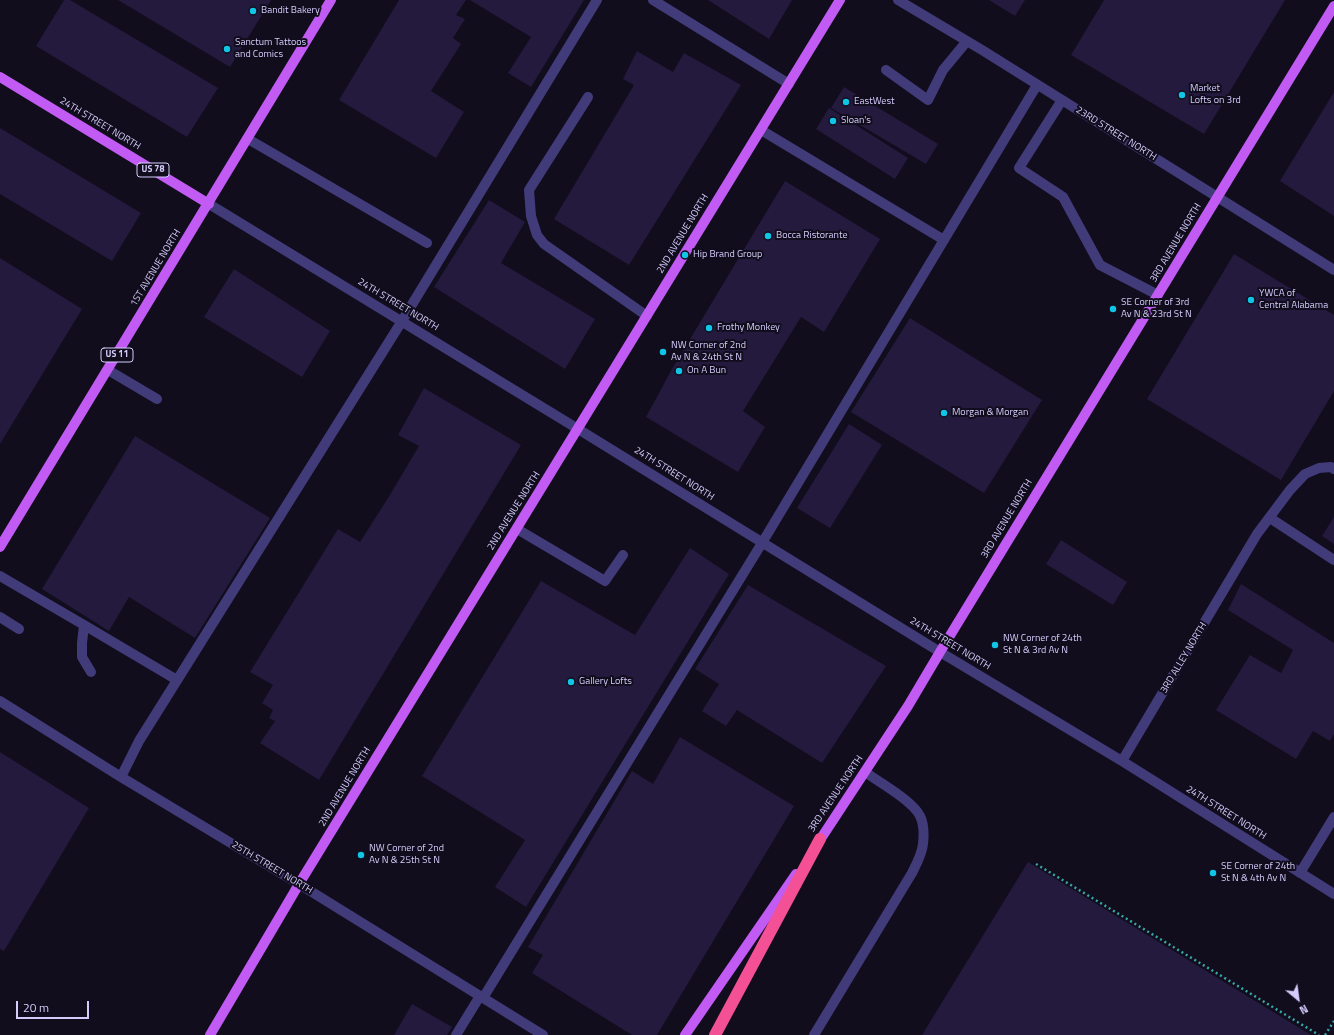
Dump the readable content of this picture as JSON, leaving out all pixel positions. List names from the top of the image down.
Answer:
{
  "streets": {
    "main road": [
      "24TH STREET NORTH",
      "US 78",
      "2ND AVENUE NORTH",
      "3RD AVENUE NORTH",
      "1ST AVENUE NORTH",
      "US 11"
    ],
    "street": ["23RD STREET NORTH", "3RD ALLEY NORTH", "25TH STREET NORTH"]
  },
  "crossings": [
    ["24TH STREET NORTH", "2ND AVENUE NORTH"],
    ["24TH STREET NORTH", "3RD AVENUE NORTH"],
    ["24TH STREET NORTH", "1ST AVENUE NORTH"],
    ["24TH STREET NORTH", "3RD ALLEY NORTH"],
    ["23RD STREET NORTH", "3RD AVENUE NORTH"],
    ["2ND AVENUE NORTH", "25TH STREET NORTH"]
  ],
  "places": [
    "Bandit Bakery",
    "Sanctum Tattoos and Comics",
    "Market Lofts on 3rd",
    "EastWest",
    "Sloan's",
    "Bocca Ristorante",
    "Hip Brand Group",
    "YWCA of Central Alabama",
    "SE Corner of 3rd Av N & 23rd St N",
    "Frothy Monkey",
    "NW Corner of 2nd Av N & 24th St N",
    "On A Bun",
    "Morgan & Morgan",
    "NW Corner of 24th St N & 3rd Av N",
    "Gallery Lofts",
    "NW Corner of 2nd Av N & 25th St N",
    "SE Corner of 24th St N & 4th Av N"
  ],
  "scale_bar": "20 m",
  "north": "bottom right"
}
